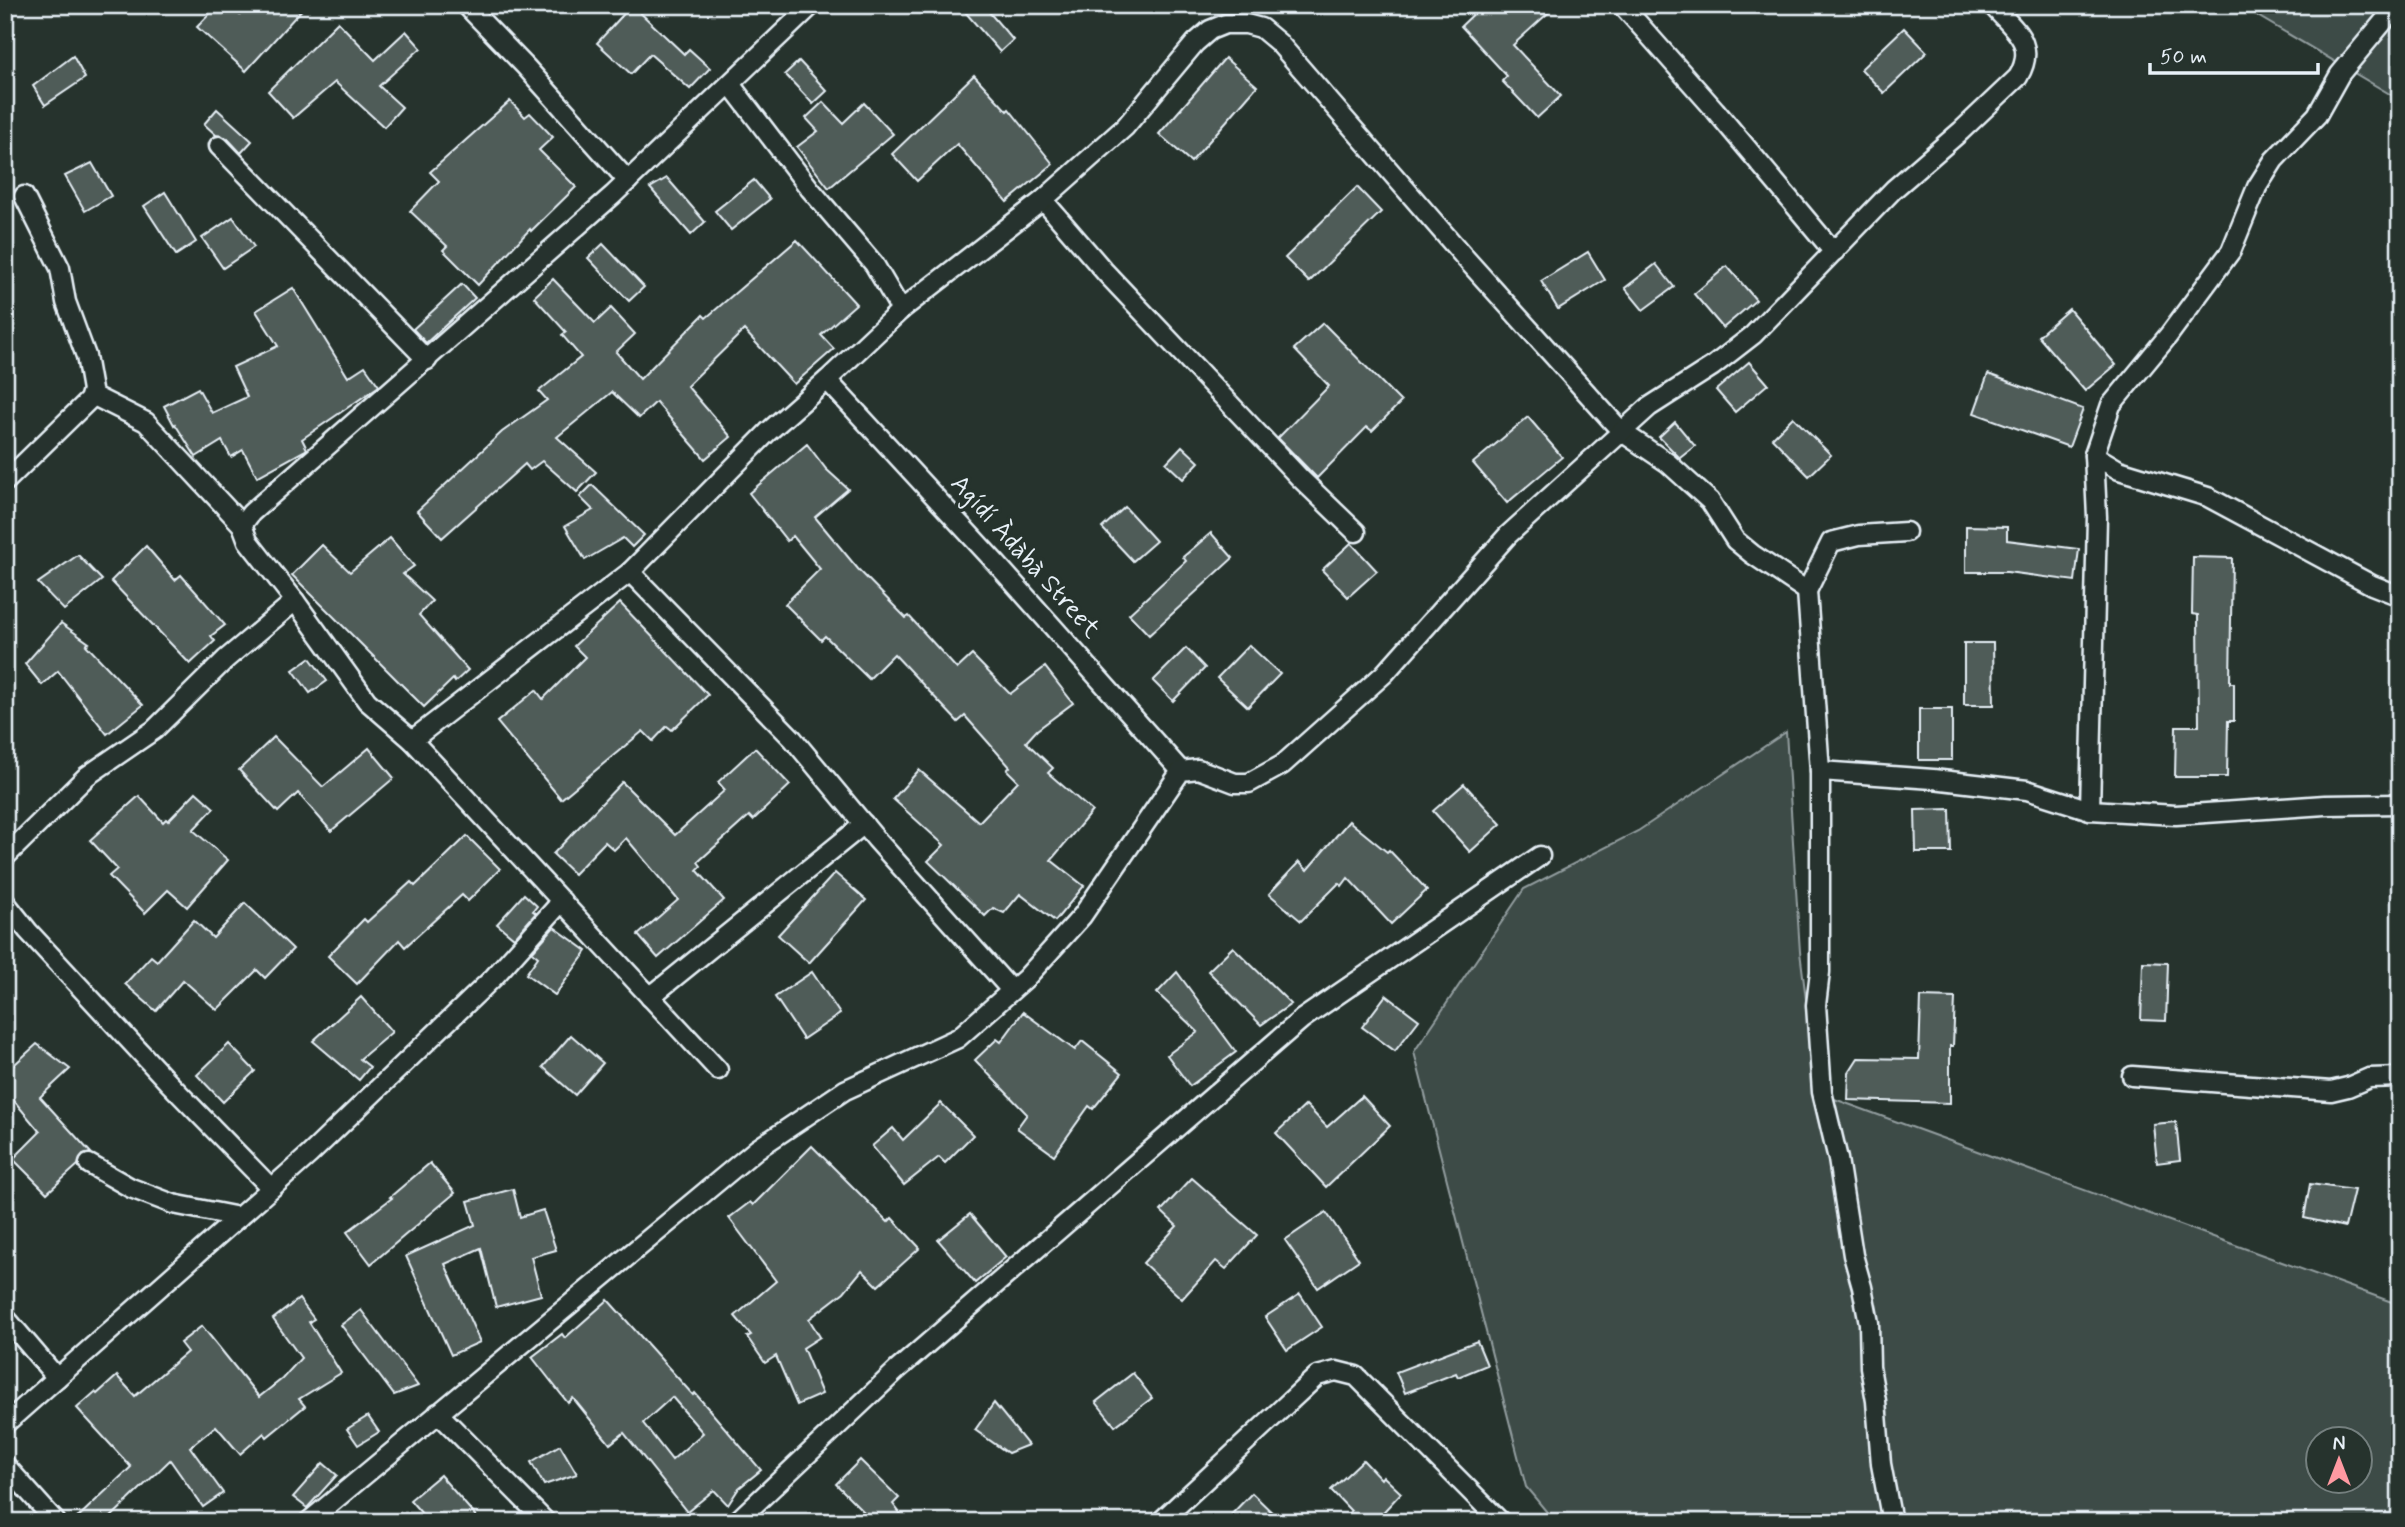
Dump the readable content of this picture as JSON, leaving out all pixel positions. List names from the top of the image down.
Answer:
{
  "streets": {
    "street": ["Agídí Àdàbà Street"]
  },
  "scale_bar": "50 m",
  "north": "top"
}
